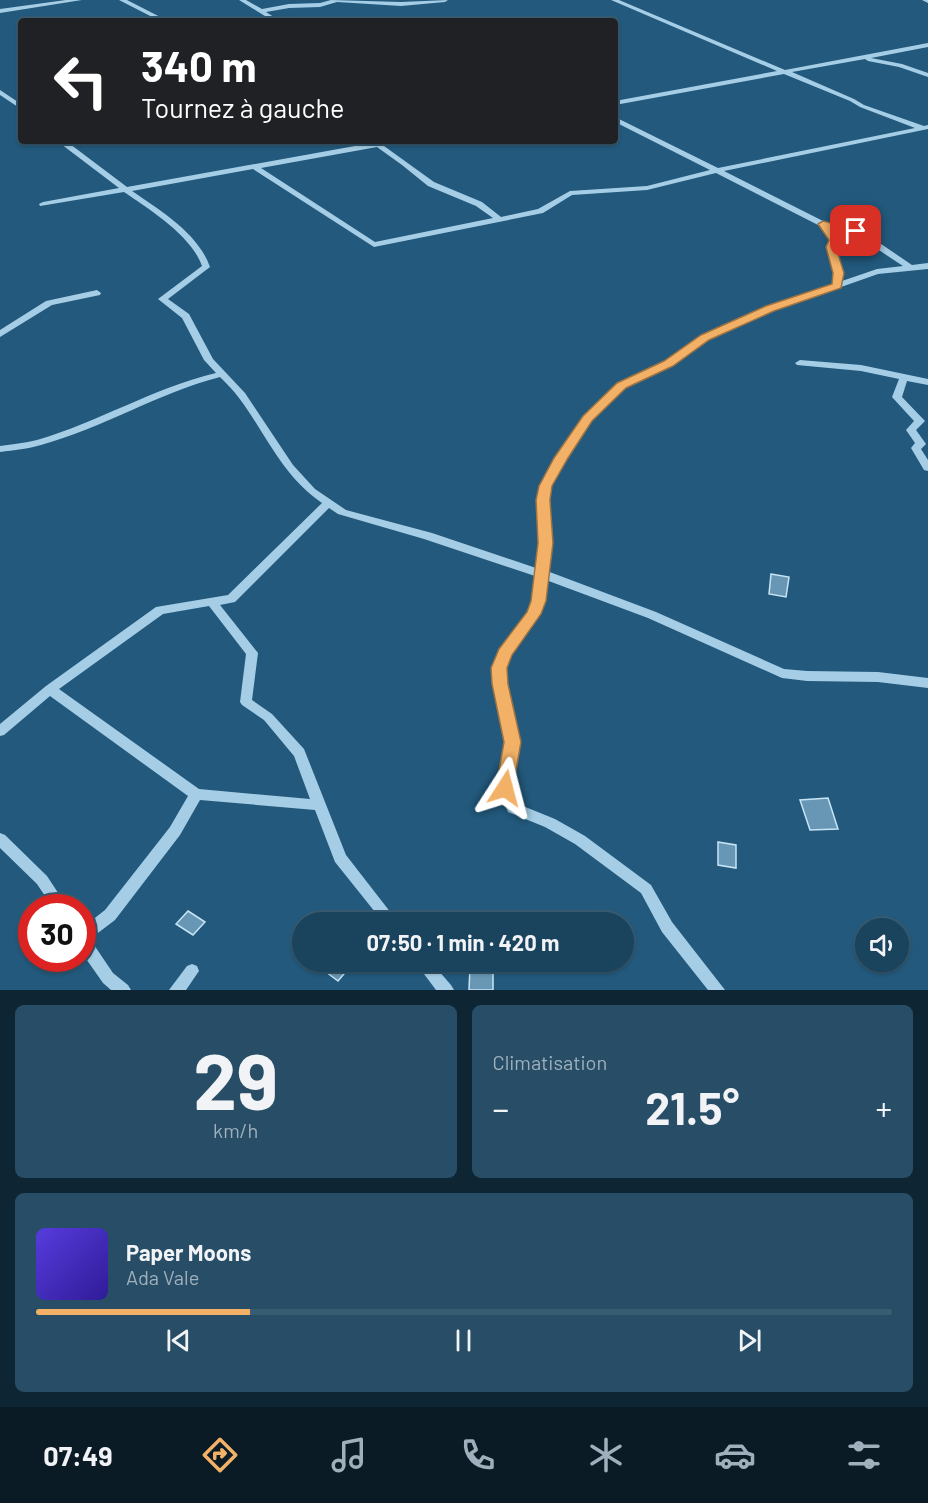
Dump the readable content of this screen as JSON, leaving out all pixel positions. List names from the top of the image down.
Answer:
{
  "page": {
    "turn": ["340 m", "Tournez à gauche"],
    "limit": "30",
    "trip": "07:50 · 1 min · 420 m",
    "tile": [
      ["29", "km/h"],
      "Climatisation"
    ],
    "heat": ["−", "21.5°", "+"],
    "song": ["Paper Moons", "Ada Vale"],
    "tabs": "07:49"
  }
}
